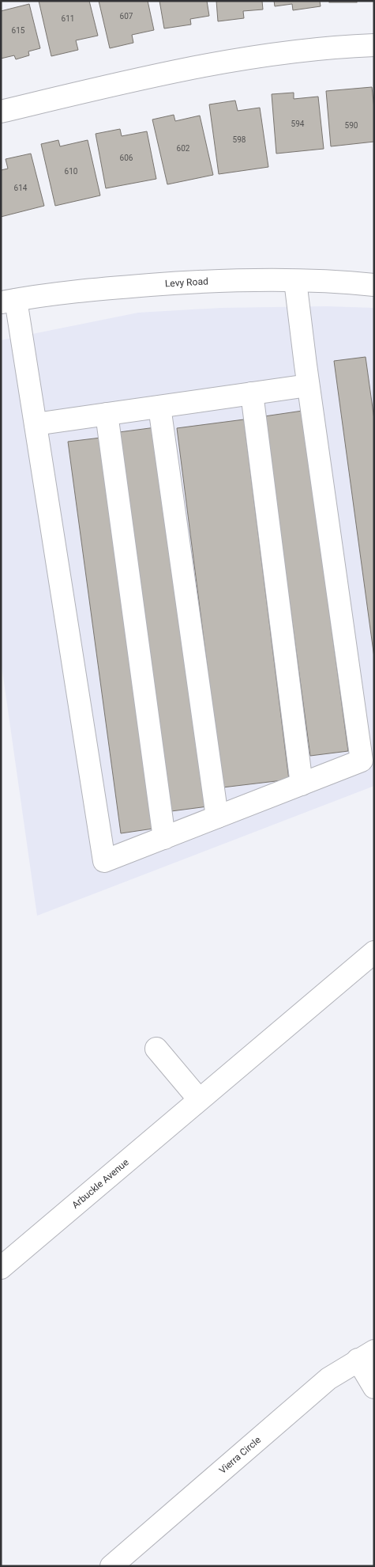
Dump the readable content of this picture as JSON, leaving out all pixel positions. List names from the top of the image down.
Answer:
{
  "streets": {
    "street": ["Levy Road", "Arbuckle Avenue", "Vierra Circle"]
  },
  "house_numbers": [
    "607",
    "611",
    "615",
    "594",
    "590",
    "598",
    "602",
    "606",
    "610",
    "614"
  ]
}
